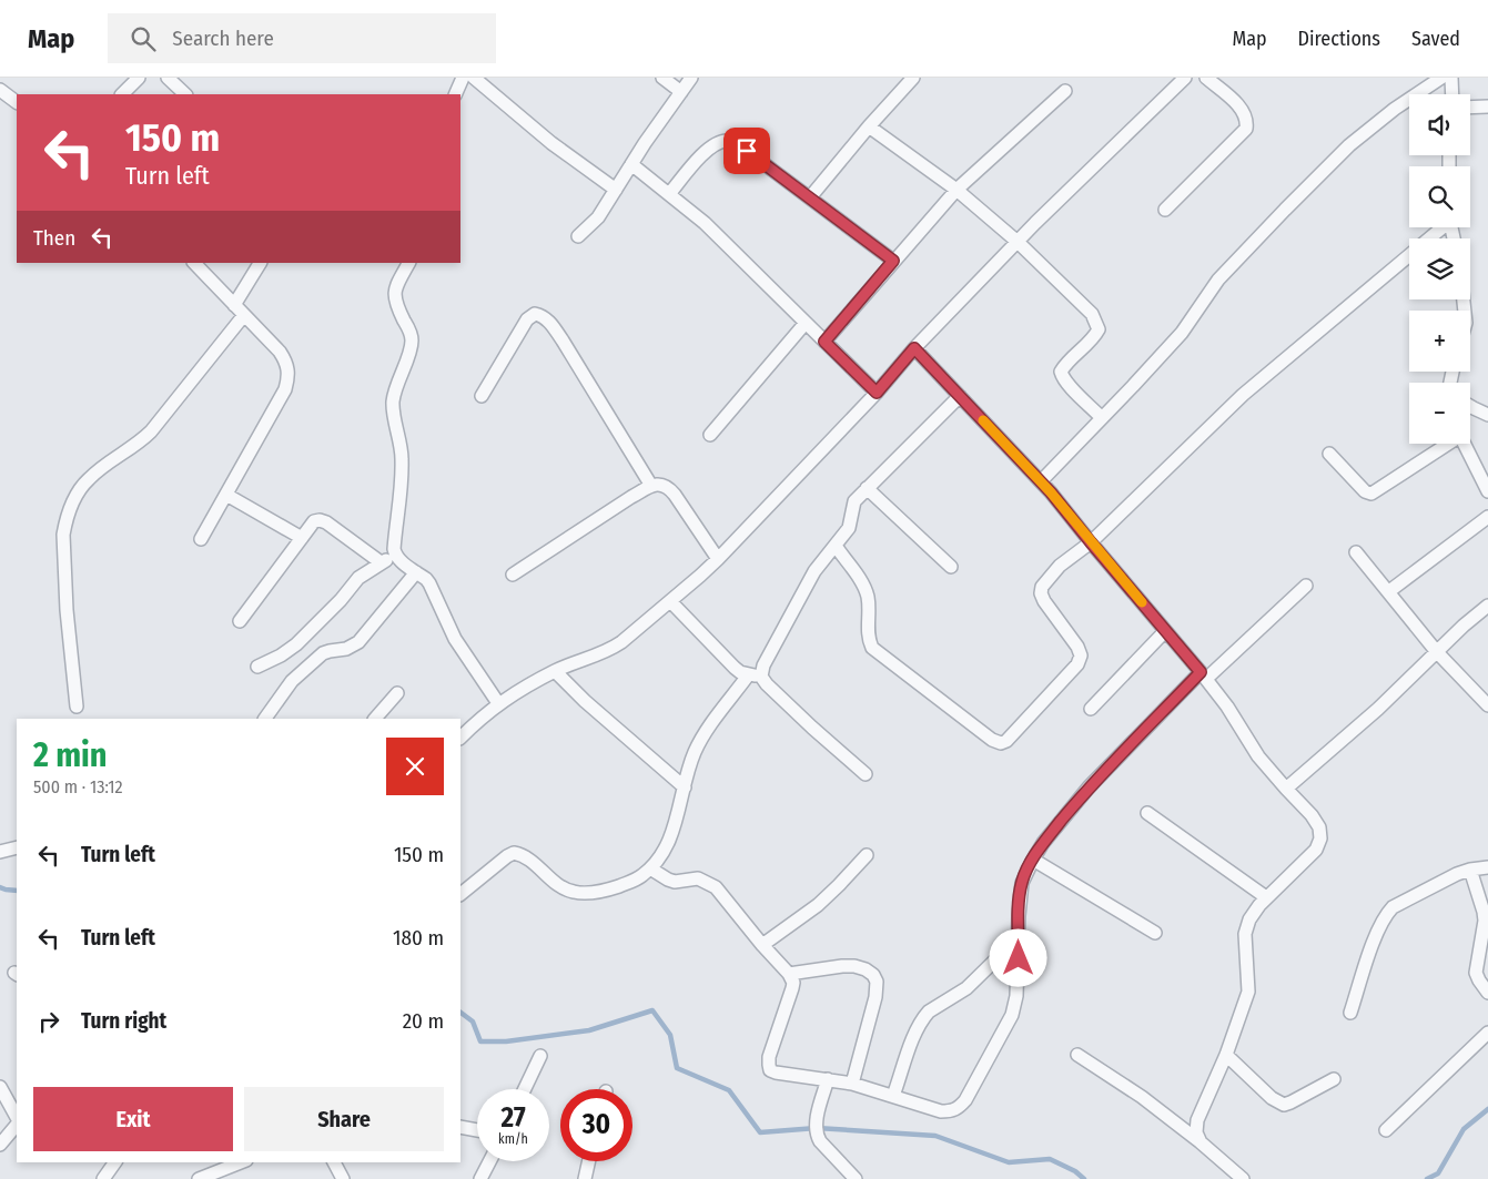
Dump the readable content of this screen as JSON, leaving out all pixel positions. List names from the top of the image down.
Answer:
{
  "page": {
    "header": "Map",
    "search": "Search here",
    "nav": ["Map", "Directions", "Saved"],
    "map_buttons": ["+", "−"],
    "turn": ["150 m", "Turn left"],
    "then": "Then",
    "heading": ["2 min", "500 m · 13:12"],
    "list": [
      {
        "name": "Turn left",
        "value": "150 m"
      },
      {
        "name": "Turn left",
        "value": "180 m"
      },
      {
        "name": "Turn right",
        "value": "20 m"
      }
    ],
    "buttons": ["Exit", "Share"],
    "speed": "27 km/h",
    "limit": "30"
  }
}
